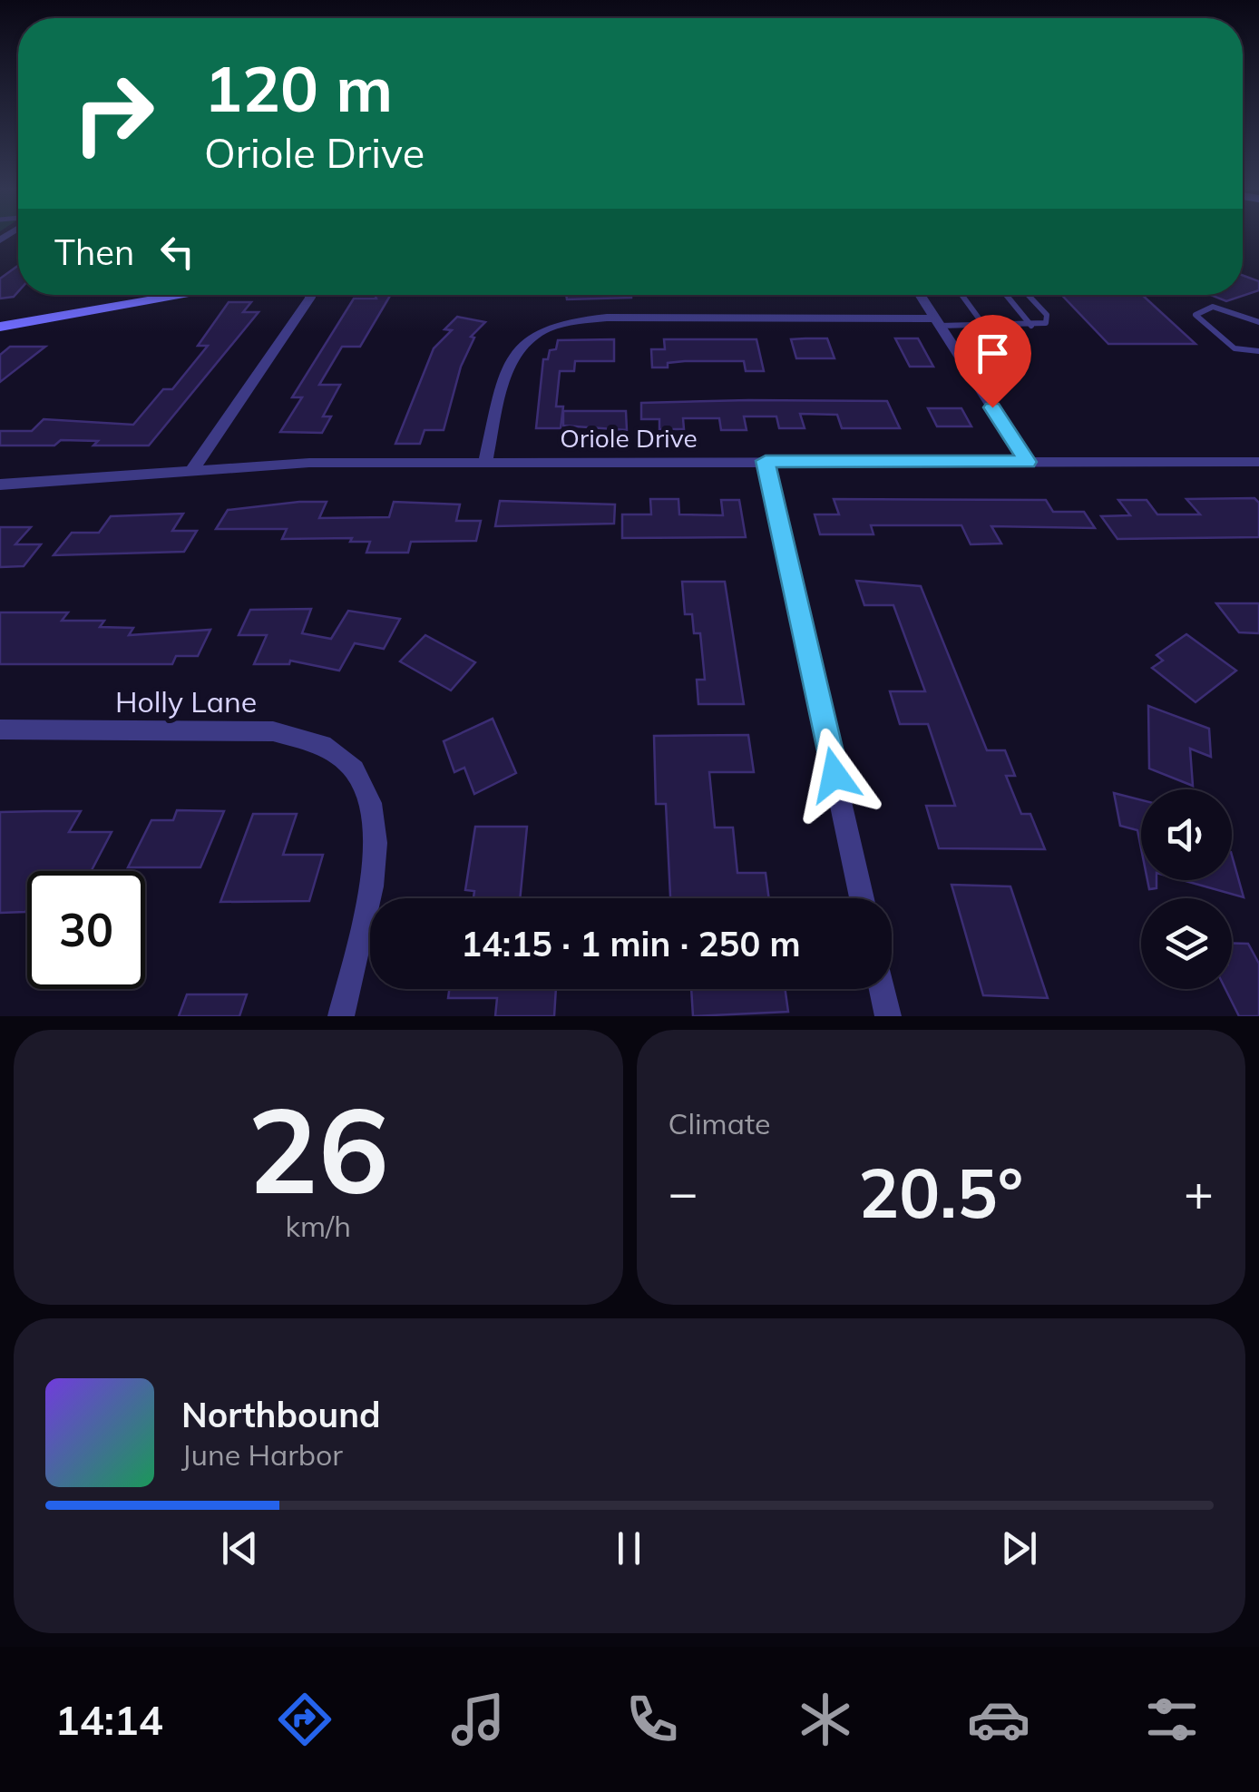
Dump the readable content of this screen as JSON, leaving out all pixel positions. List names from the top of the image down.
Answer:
{
  "streets": {
    "street": ["Oriole Drive", "Holly Lane"]
  },
  "page": {
    "turn": ["120 m", "Oriole Drive"],
    "then": "Then",
    "limit": "30",
    "trip": "14:15 · 1 min · 250 m",
    "tile": [
      ["26", "km/h"],
      "Climate"
    ],
    "heat": ["−", "20.5°", "+"],
    "song": ["Northbound", "June Harbor"],
    "tabs": "14:14"
  }
}
